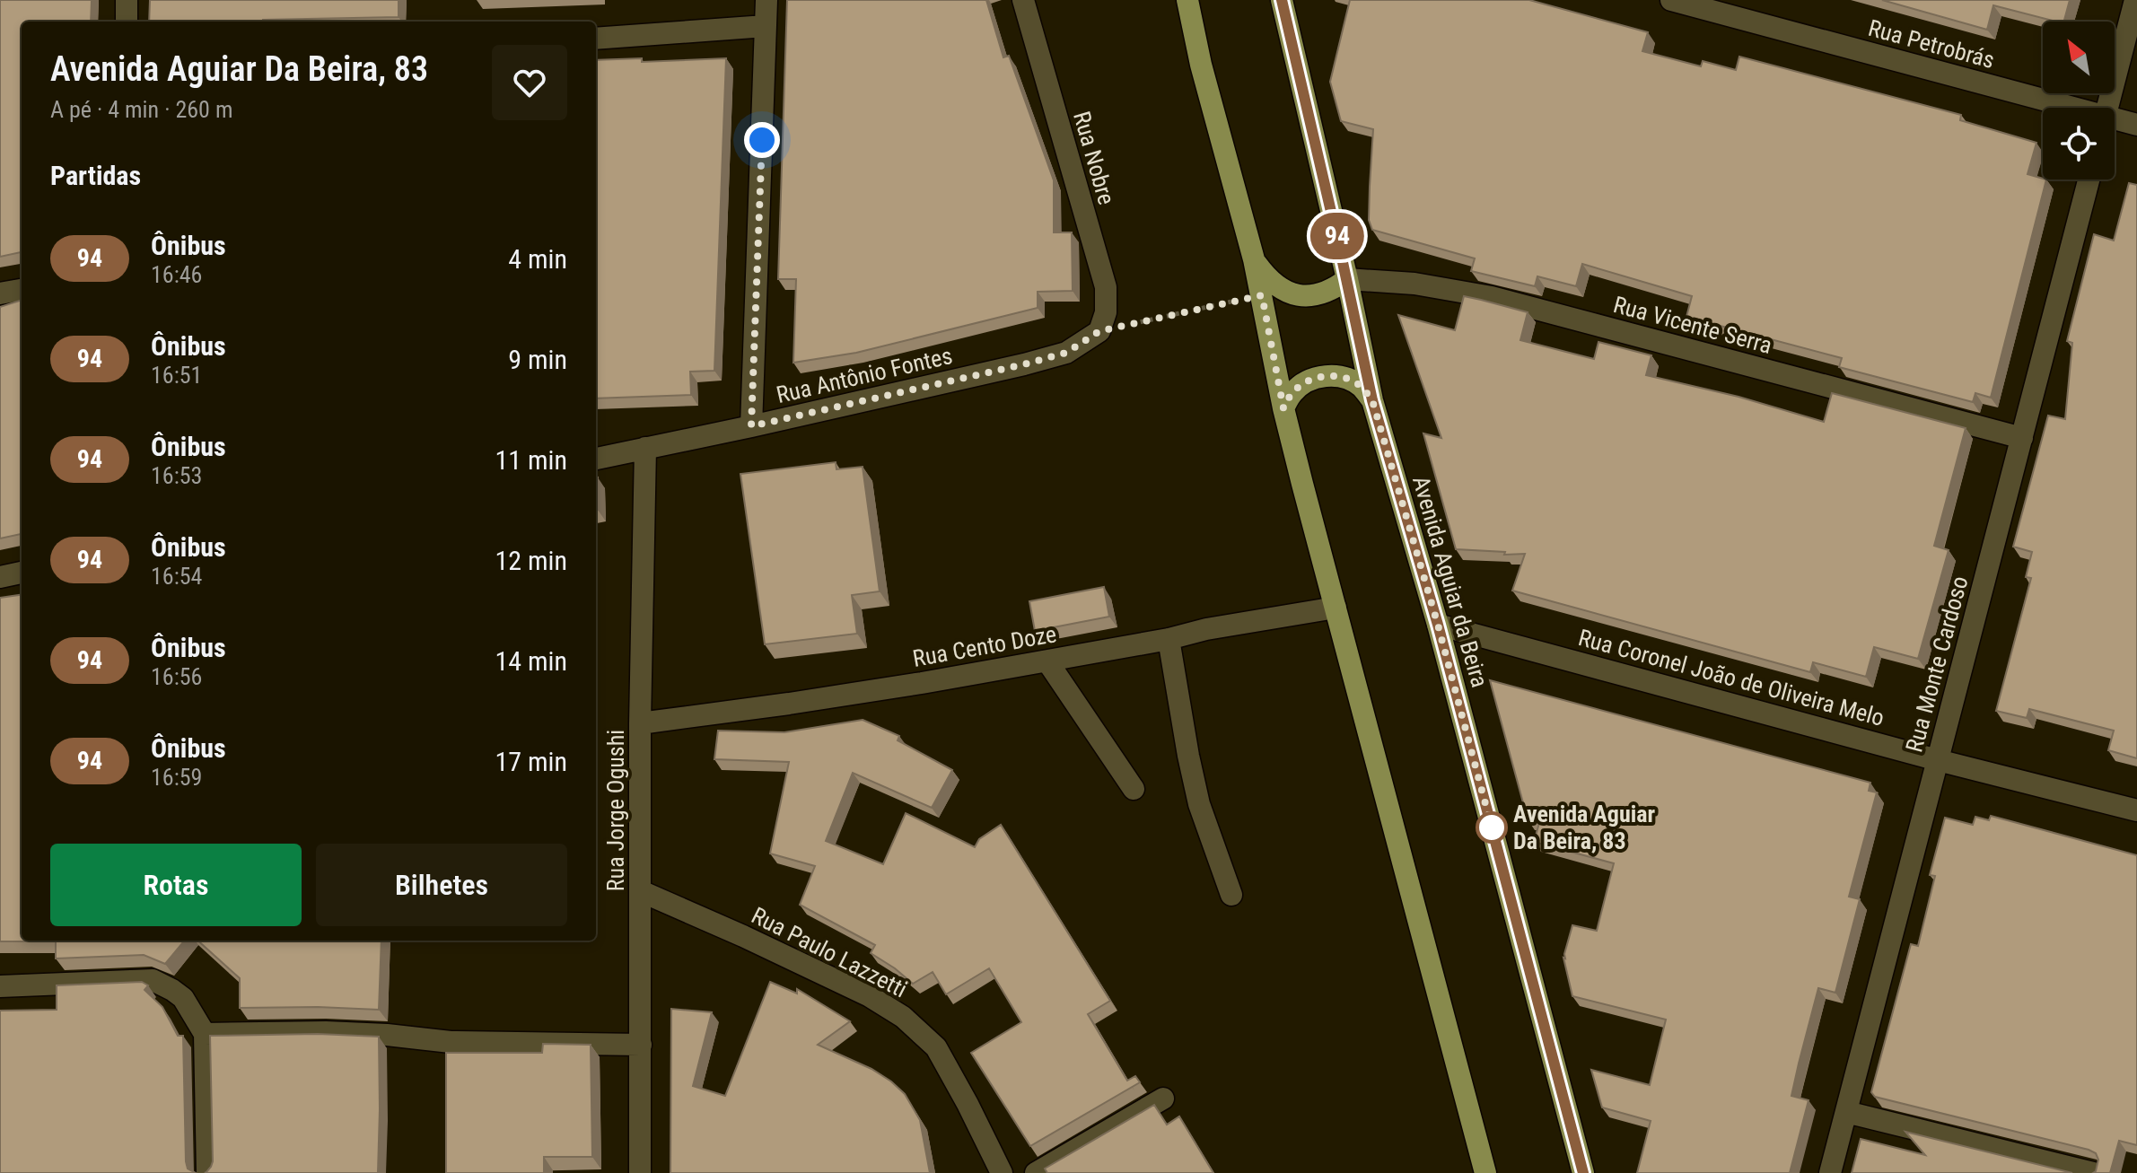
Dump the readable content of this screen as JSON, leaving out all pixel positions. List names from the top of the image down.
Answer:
{
  "streets": {
    "main road": ["Avenida Aguiar da Beira"],
    "street": [
      "Rua Petrobrás",
      "Rua Nobre",
      "Rua Vicente Serra",
      "Rua Antônio Fontes",
      "Rua Cento Doze",
      "Rua Monte Cardoso",
      "Rua Coronel João de Oliveira Melo",
      "Rua Jorge Ogushi",
      "Rua Paulo Lazzetti"
    ]
  },
  "crossings": [
    ["Rua Nobre", "Rua Antônio Fontes"],
    ["Rua Vicente Serra", "Avenida Aguiar da Beira"],
    ["Rua Vicente Serra", "Rua Monte Cardoso"],
    ["Rua Antônio Fontes", "Rua Jorge Ogushi"],
    ["Avenida Aguiar da Beira", "Rua Coronel João de Oliveira Melo"],
    ["Rua Cento Doze", "Rua Jorge Ogushi"],
    ["Rua Monte Cardoso", "Rua Coronel João de Oliveira Melo"],
    ["Rua Jorge Ogushi", "Rua Paulo Lazzetti"]
  ],
  "places": ["Avenida Aguiar Da Beira, 83"],
  "lines": ["bus line 94"],
  "north": "top left",
  "page": {
    "on_map": "94",
    "heading": [
      ["Avenida Aguiar Da Beira, 83", "A pé · 4 min · 260 m"],
      "Partidas"
    ],
    "list": [
      {
        "mark": "94",
        "name": "Ônibus",
        "note": "16:46",
        "value": "4 min"
      },
      {
        "mark": "94",
        "name": "Ônibus",
        "note": "16:51",
        "value": "9 min"
      },
      {
        "mark": "94",
        "name": "Ônibus",
        "note": "16:53",
        "value": "11 min"
      },
      {
        "mark": "94",
        "name": "Ônibus",
        "note": "16:54",
        "value": "12 min"
      },
      {
        "mark": "94",
        "name": "Ônibus",
        "note": "16:56",
        "value": "14 min"
      },
      {
        "mark": "94",
        "name": "Ônibus",
        "note": "16:59",
        "value": "17 min"
      }
    ],
    "buttons": ["Rotas", "Bilhetes"]
  }
}
